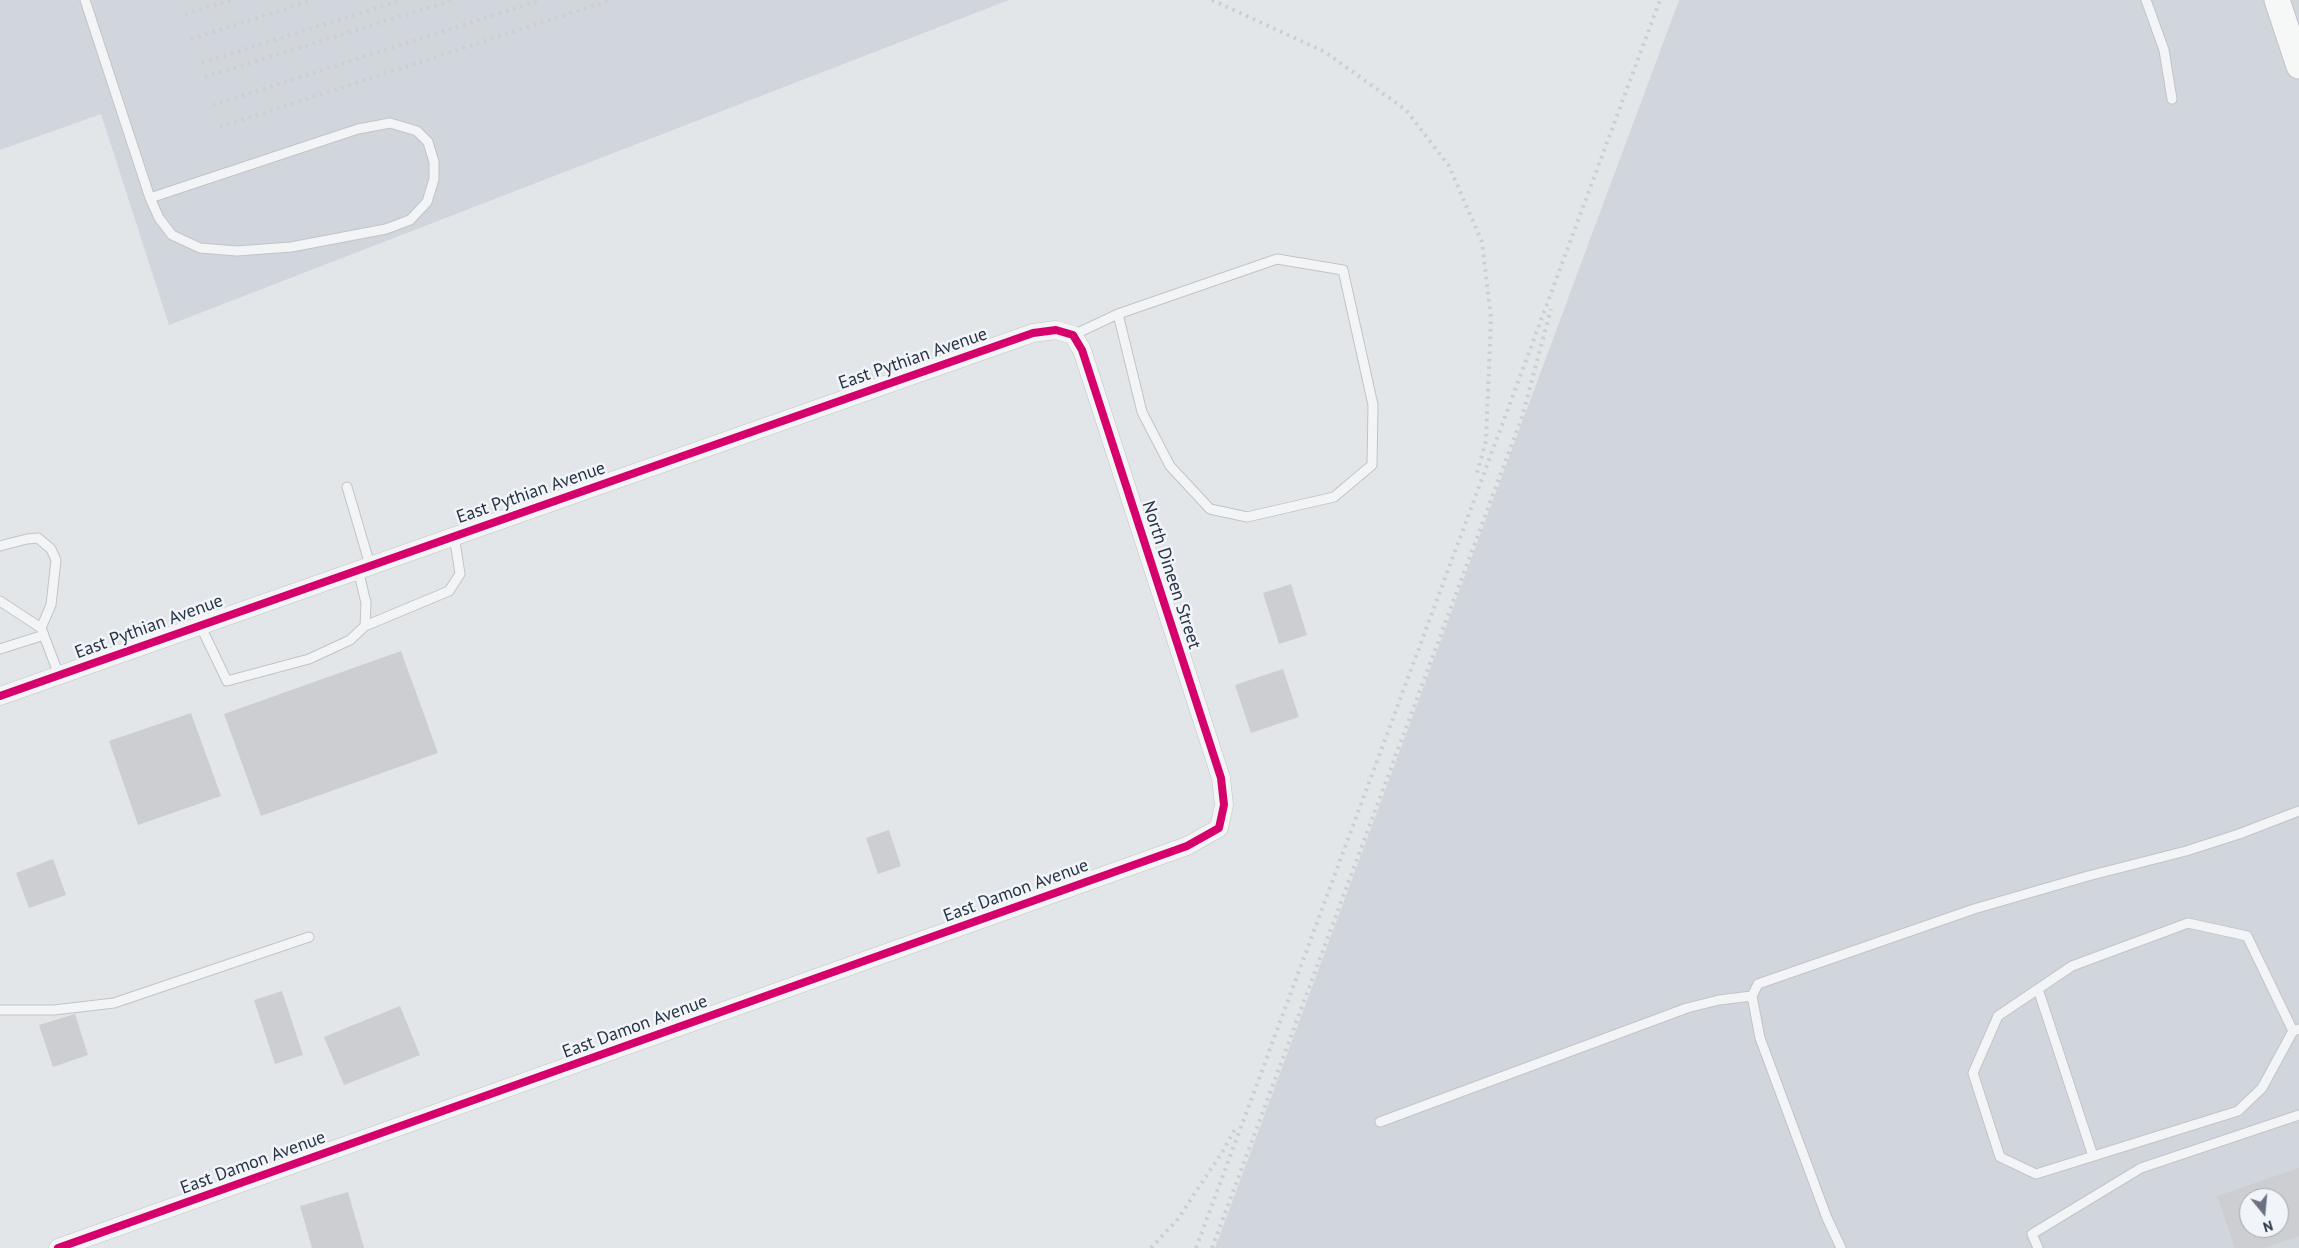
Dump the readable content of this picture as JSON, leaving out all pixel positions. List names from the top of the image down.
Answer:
{
  "streets": {
    "street": ["East Pythian Avenue", "North Dineen Street", "East Damon Avenue"]
  },
  "crossings": [
    ["East Pythian Avenue", "North Dineen Street"],
    ["North Dineen Street", "East Damon Avenue"]
  ],
  "north": "bottom"
}
